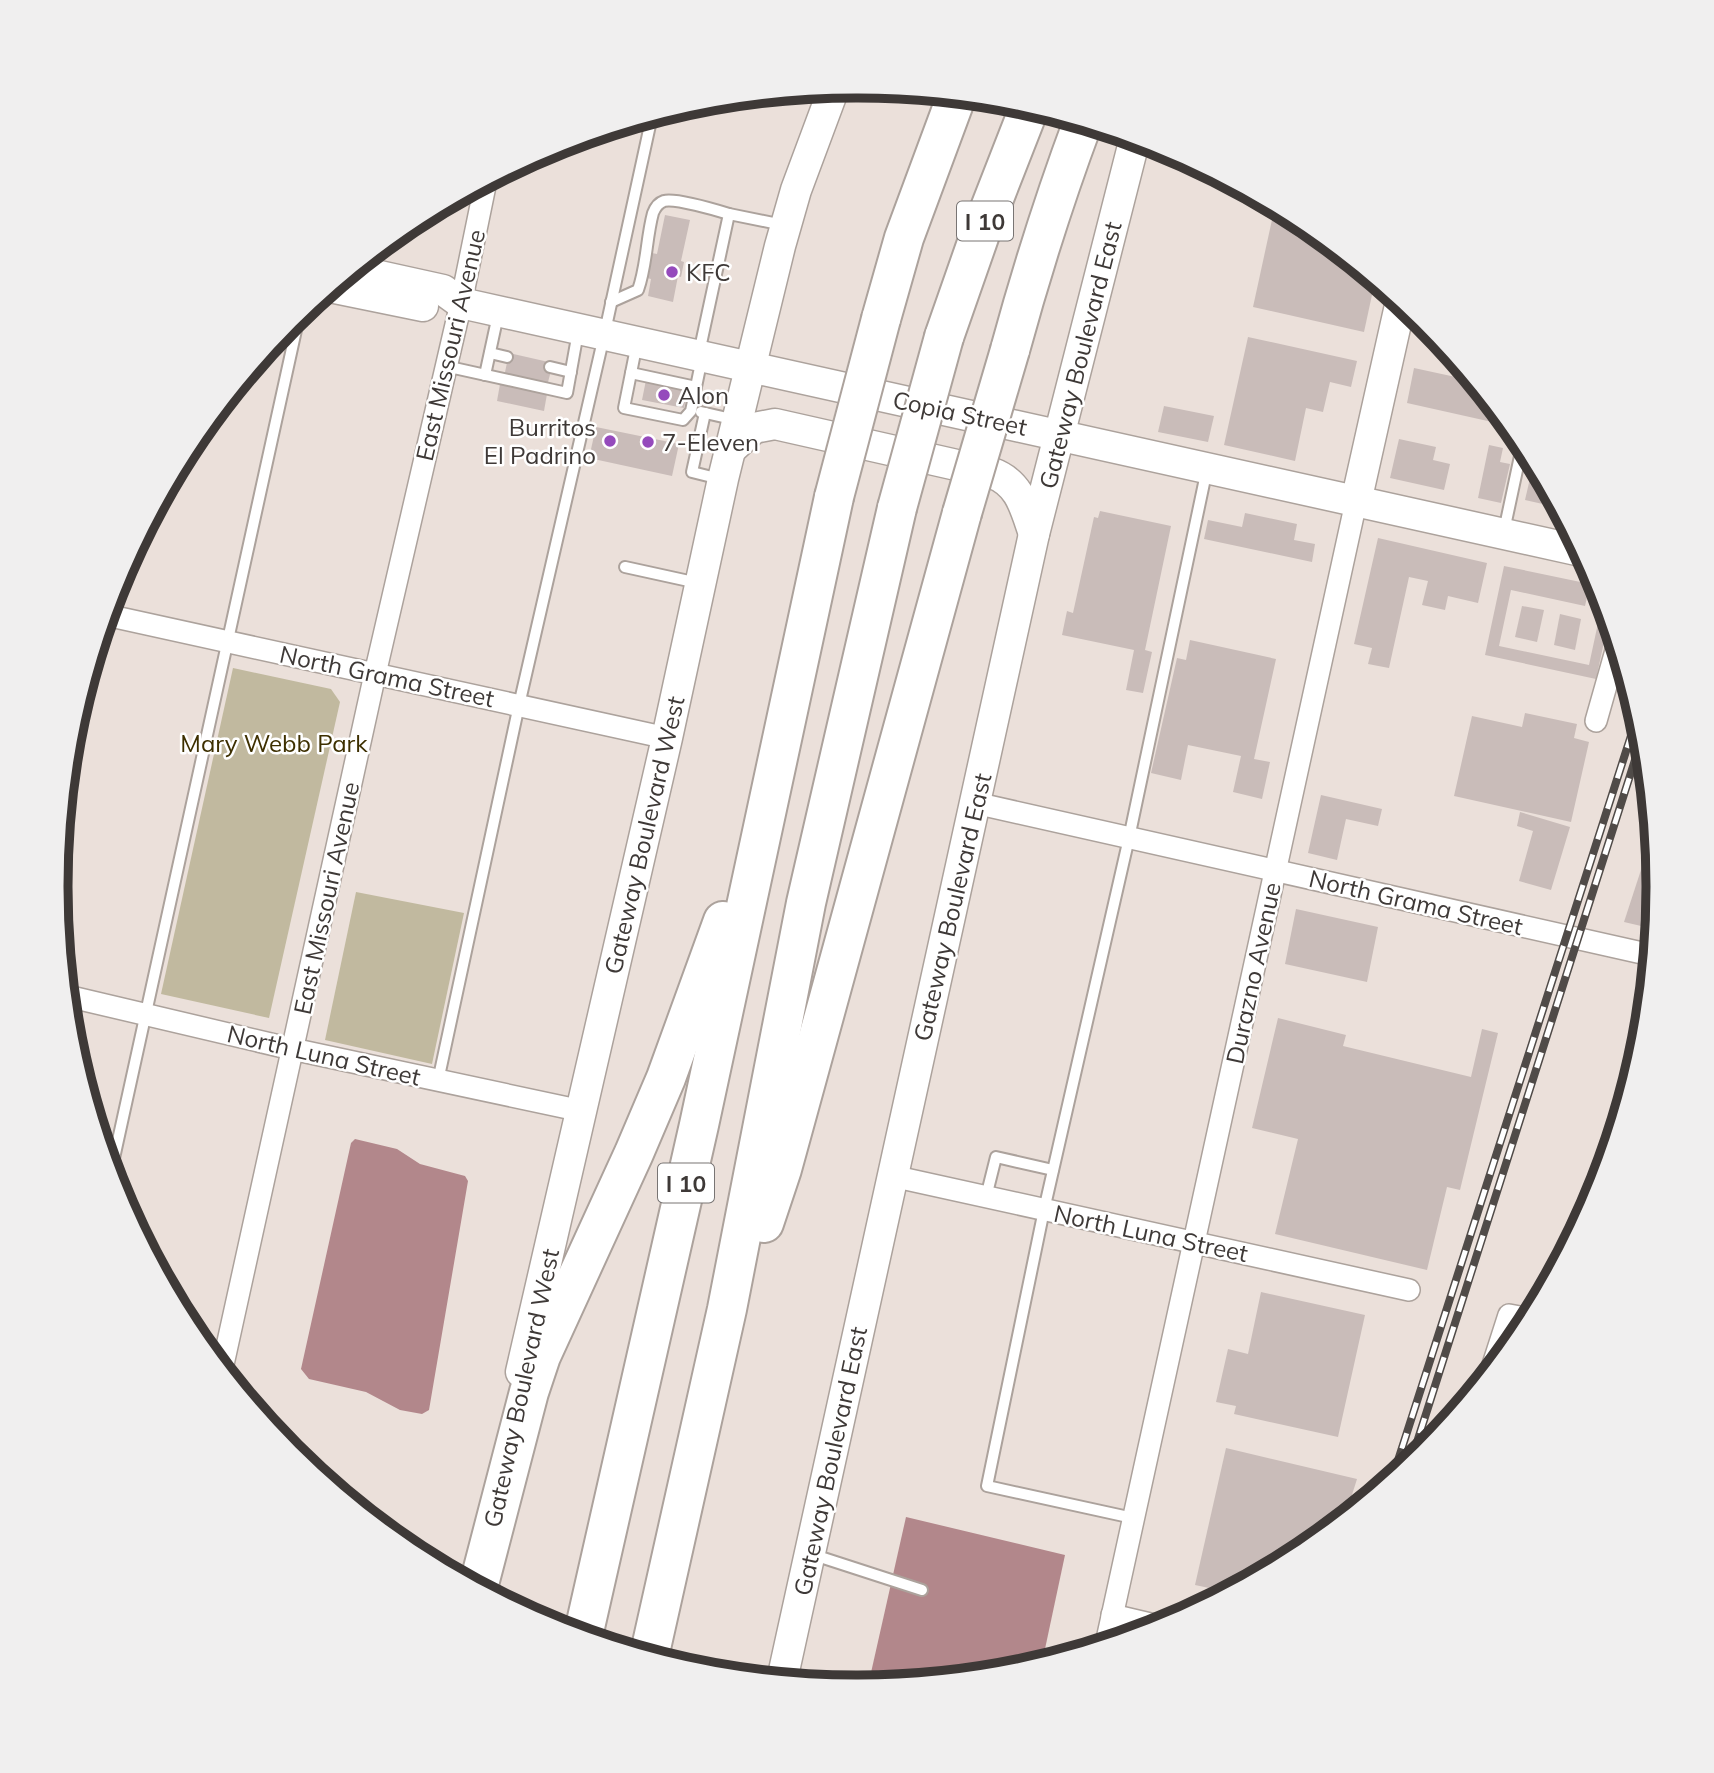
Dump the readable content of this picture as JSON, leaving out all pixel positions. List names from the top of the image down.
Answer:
{
  "streets": {
    "highway": ["I 10"],
    "main road": [
      "Gateway Boulevard East",
      "Copia Street",
      "Gateway Boulevard West",
      "Durazno Avenue"
    ],
    "street": ["East Missouri Avenue", "North Grama Street", "North Luna Street"]
  },
  "crossings": [
    ["East Missouri Avenue", "Copia Street"],
    ["East Missouri Avenue", "North Grama Street"],
    ["East Missouri Avenue", "North Luna Street"],
    ["Gateway Boulevard East", "Copia Street"],
    ["Gateway Boulevard East", "North Grama Street"],
    ["Gateway Boulevard East", "North Luna Street"],
    ["Copia Street", "Gateway Boulevard West"],
    ["Copia Street", "Durazno Avenue"],
    ["North Grama Street", "Gateway Boulevard West"],
    ["North Grama Street", "Durazno Avenue"],
    ["Gateway Boulevard West", "North Luna Street"],
    ["Durazno Avenue", "North Luna Street"]
  ],
  "parks": ["Mary Webb Park"],
  "places": [
    "KFC",
    "Alon",
    "Burritos El Padrino",
    "7-Eleven"
  ]
}
